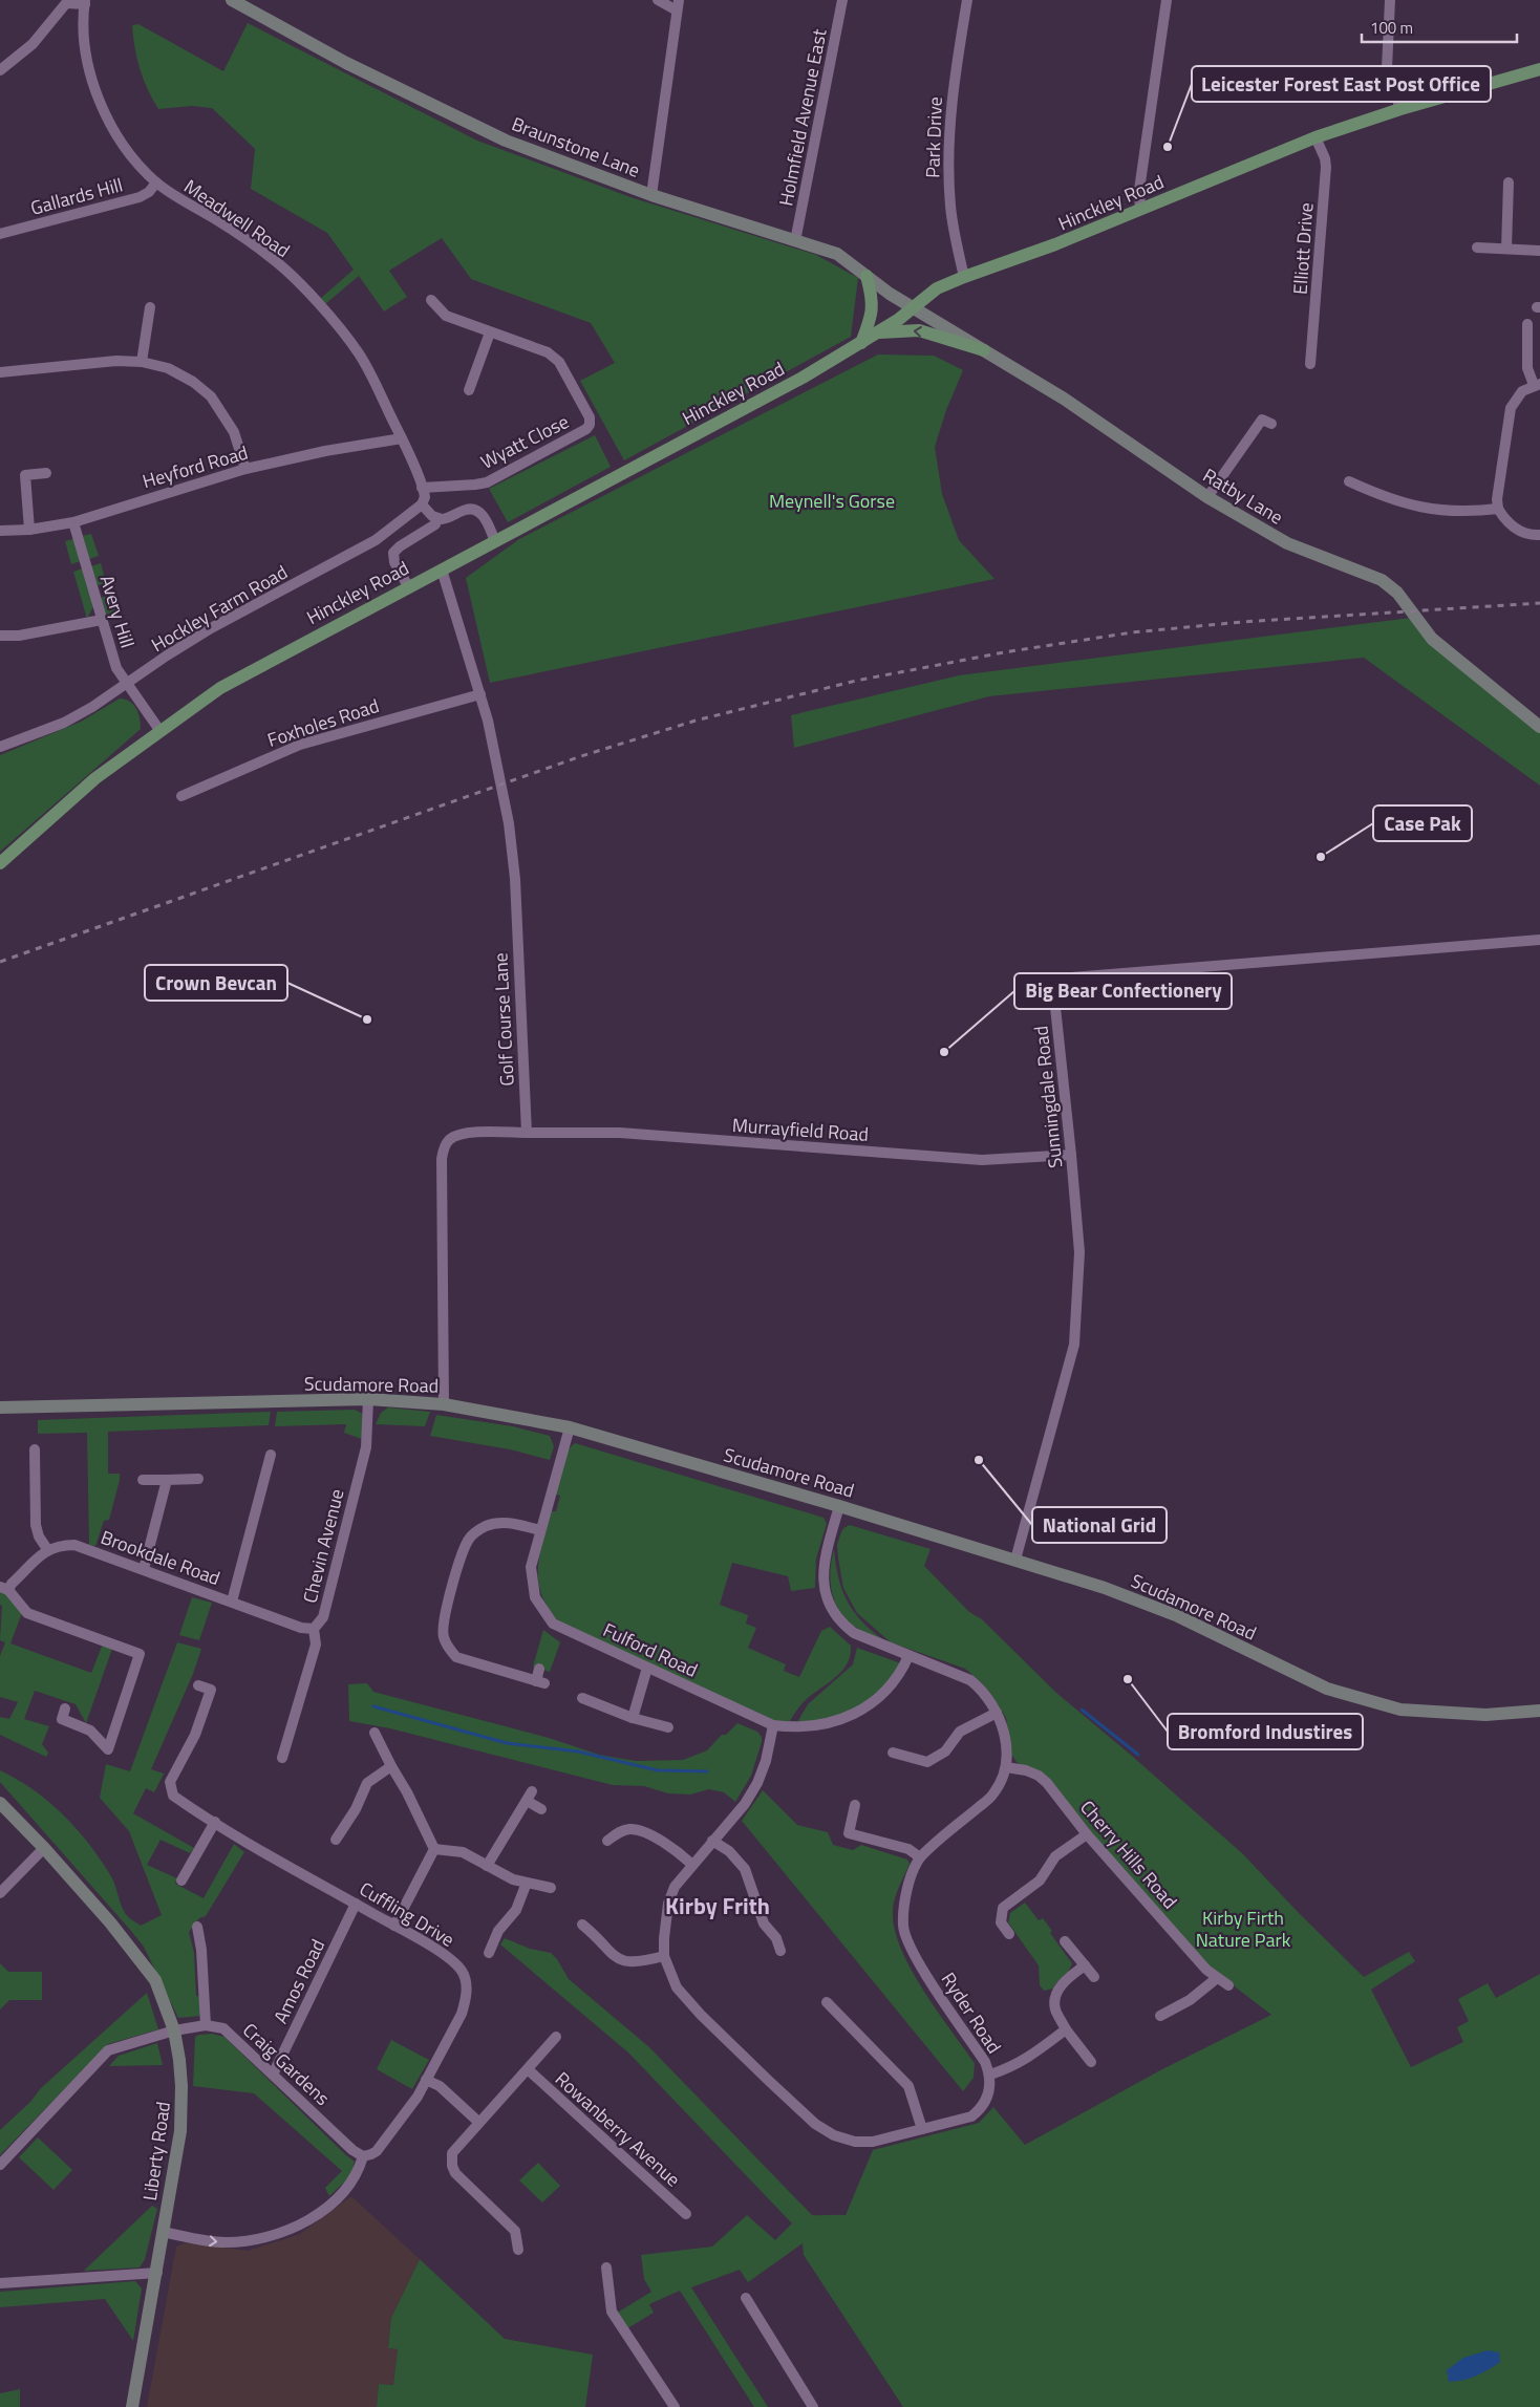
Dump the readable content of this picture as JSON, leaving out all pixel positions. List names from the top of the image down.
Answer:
{
  "streets": {
    "main road": ["Hinckley Road"],
    "street": [
      "Holmfield Avenue East",
      "Park Drive",
      "Braunstone Lane",
      "Gallards Hill",
      "Meadwell Road",
      "Elliott Drive",
      "Wyatt Close",
      "Heyford Road",
      "Ratby Lane",
      "Hockley Farm Road",
      "Avery Hill",
      "Foxholes Road",
      "Golf Course Lane",
      "Sunningdale Road",
      "Murrayfield Road",
      "Scudamore Road",
      "Chevin Avenue",
      "Brookdale Road",
      "Fulford Road",
      "Cherry Hills Road",
      "Cuffling Drive",
      "Amos Road",
      "Ryder Road",
      "Craig Gardens",
      "Rowanberry Avenue",
      "Liberty Road"
    ]
  },
  "crossings": [
    ["Holmfield Avenue East", "Braunstone Lane"],
    ["Park Drive", "Hinckley Road"],
    ["Braunstone Lane", "Hinckley Road"],
    ["Braunstone Lane", "Ratby Lane"],
    ["Gallards Hill", "Meadwell Road"],
    ["Hinckley Road", "Elliott Drive"],
    ["Hinckley Road", "Ratby Lane"],
    ["Hinckley Road", "Avery Hill"],
    ["Hinckley Road", "Golf Course Lane"],
    ["Meadwell Road", "Wyatt Close"],
    ["Meadwell Road", "Heyford Road"],
    ["Meadwell Road", "Hockley Farm Road"],
    ["Heyford Road", "Avery Hill"],
    ["Hockley Farm Road", "Avery Hill"],
    ["Foxholes Road", "Golf Course Lane"],
    ["Golf Course Lane", "Murrayfield Road"],
    ["Sunningdale Road", "Murrayfield Road"],
    ["Sunningdale Road", "Scudamore Road"],
    ["Scudamore Road", "Chevin Avenue"],
    ["Scudamore Road", "Fulford Road"],
    ["Scudamore Road", "Ryder Road"],
    ["Chevin Avenue", "Brookdale Road"],
    ["Fulford Road", "Ryder Road"],
    ["Cherry Hills Road", "Ryder Road"],
    ["Cuffling Drive", "Amos Road"],
    ["Cuffling Drive", "Craig Gardens"],
    ["Cuffling Drive", "Liberty Road"],
    ["Amos Road", "Craig Gardens"],
    ["Craig Gardens", "Liberty Road"]
  ],
  "districts": ["Kirby Frith"],
  "parks": ["Meynell's Gorse", "Kirby Firth Nature Park"],
  "places": [
    "Leicester Forest East Post Office",
    "Case Pak",
    "Crown Bevcan",
    "Big Bear Confectionery",
    "National Grid",
    "Bromford Industires"
  ],
  "scale_bar": "100 m"
}
